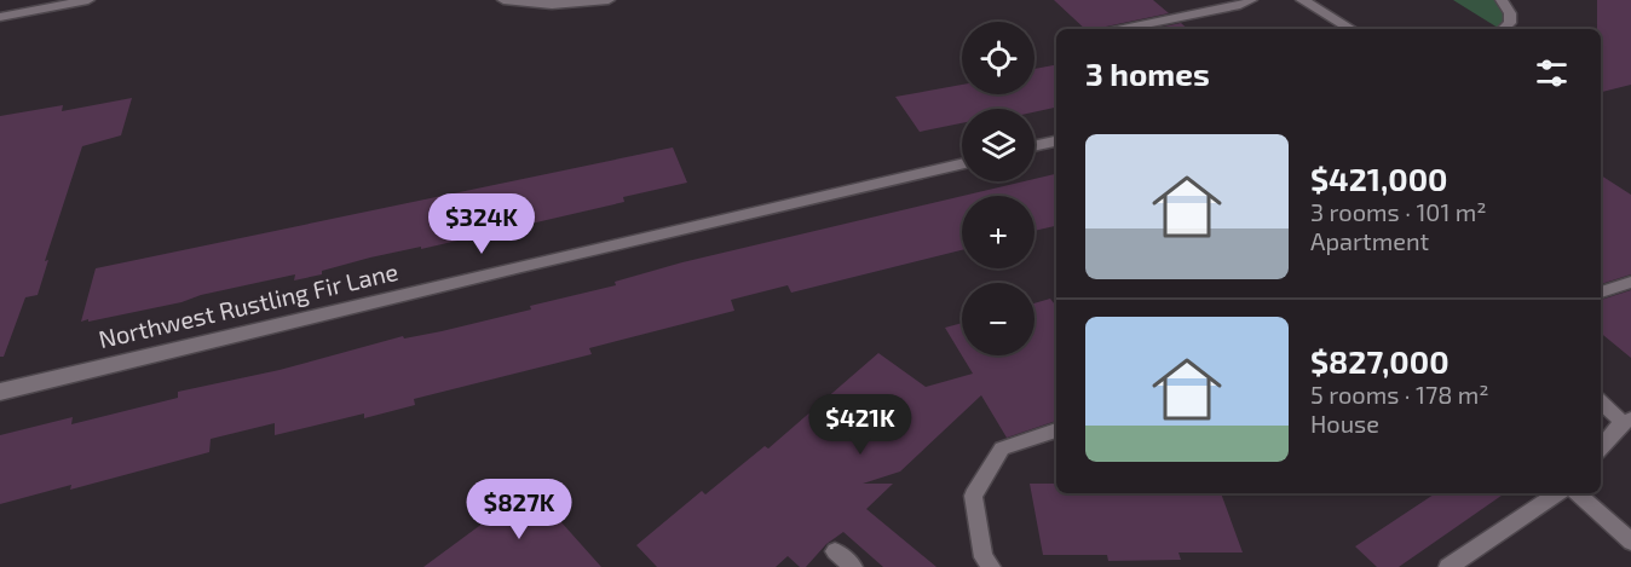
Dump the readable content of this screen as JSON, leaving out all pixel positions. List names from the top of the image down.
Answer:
{
  "streets": {
    "street": ["Northwest Rustling Fir Lane"]
  },
  "page": {
    "map_buttons": ["+", "−"],
    "heading": "3 homes",
    "list": [
      {
        "name": "$421,000",
        "note": "3 rooms · 101 m² · Apartment"
      },
      {
        "name": "$827,000",
        "note": "5 rooms · 178 m² · House"
      }
    ],
    "price": ["$324K", "$421K", "$827K"]
  }
}
